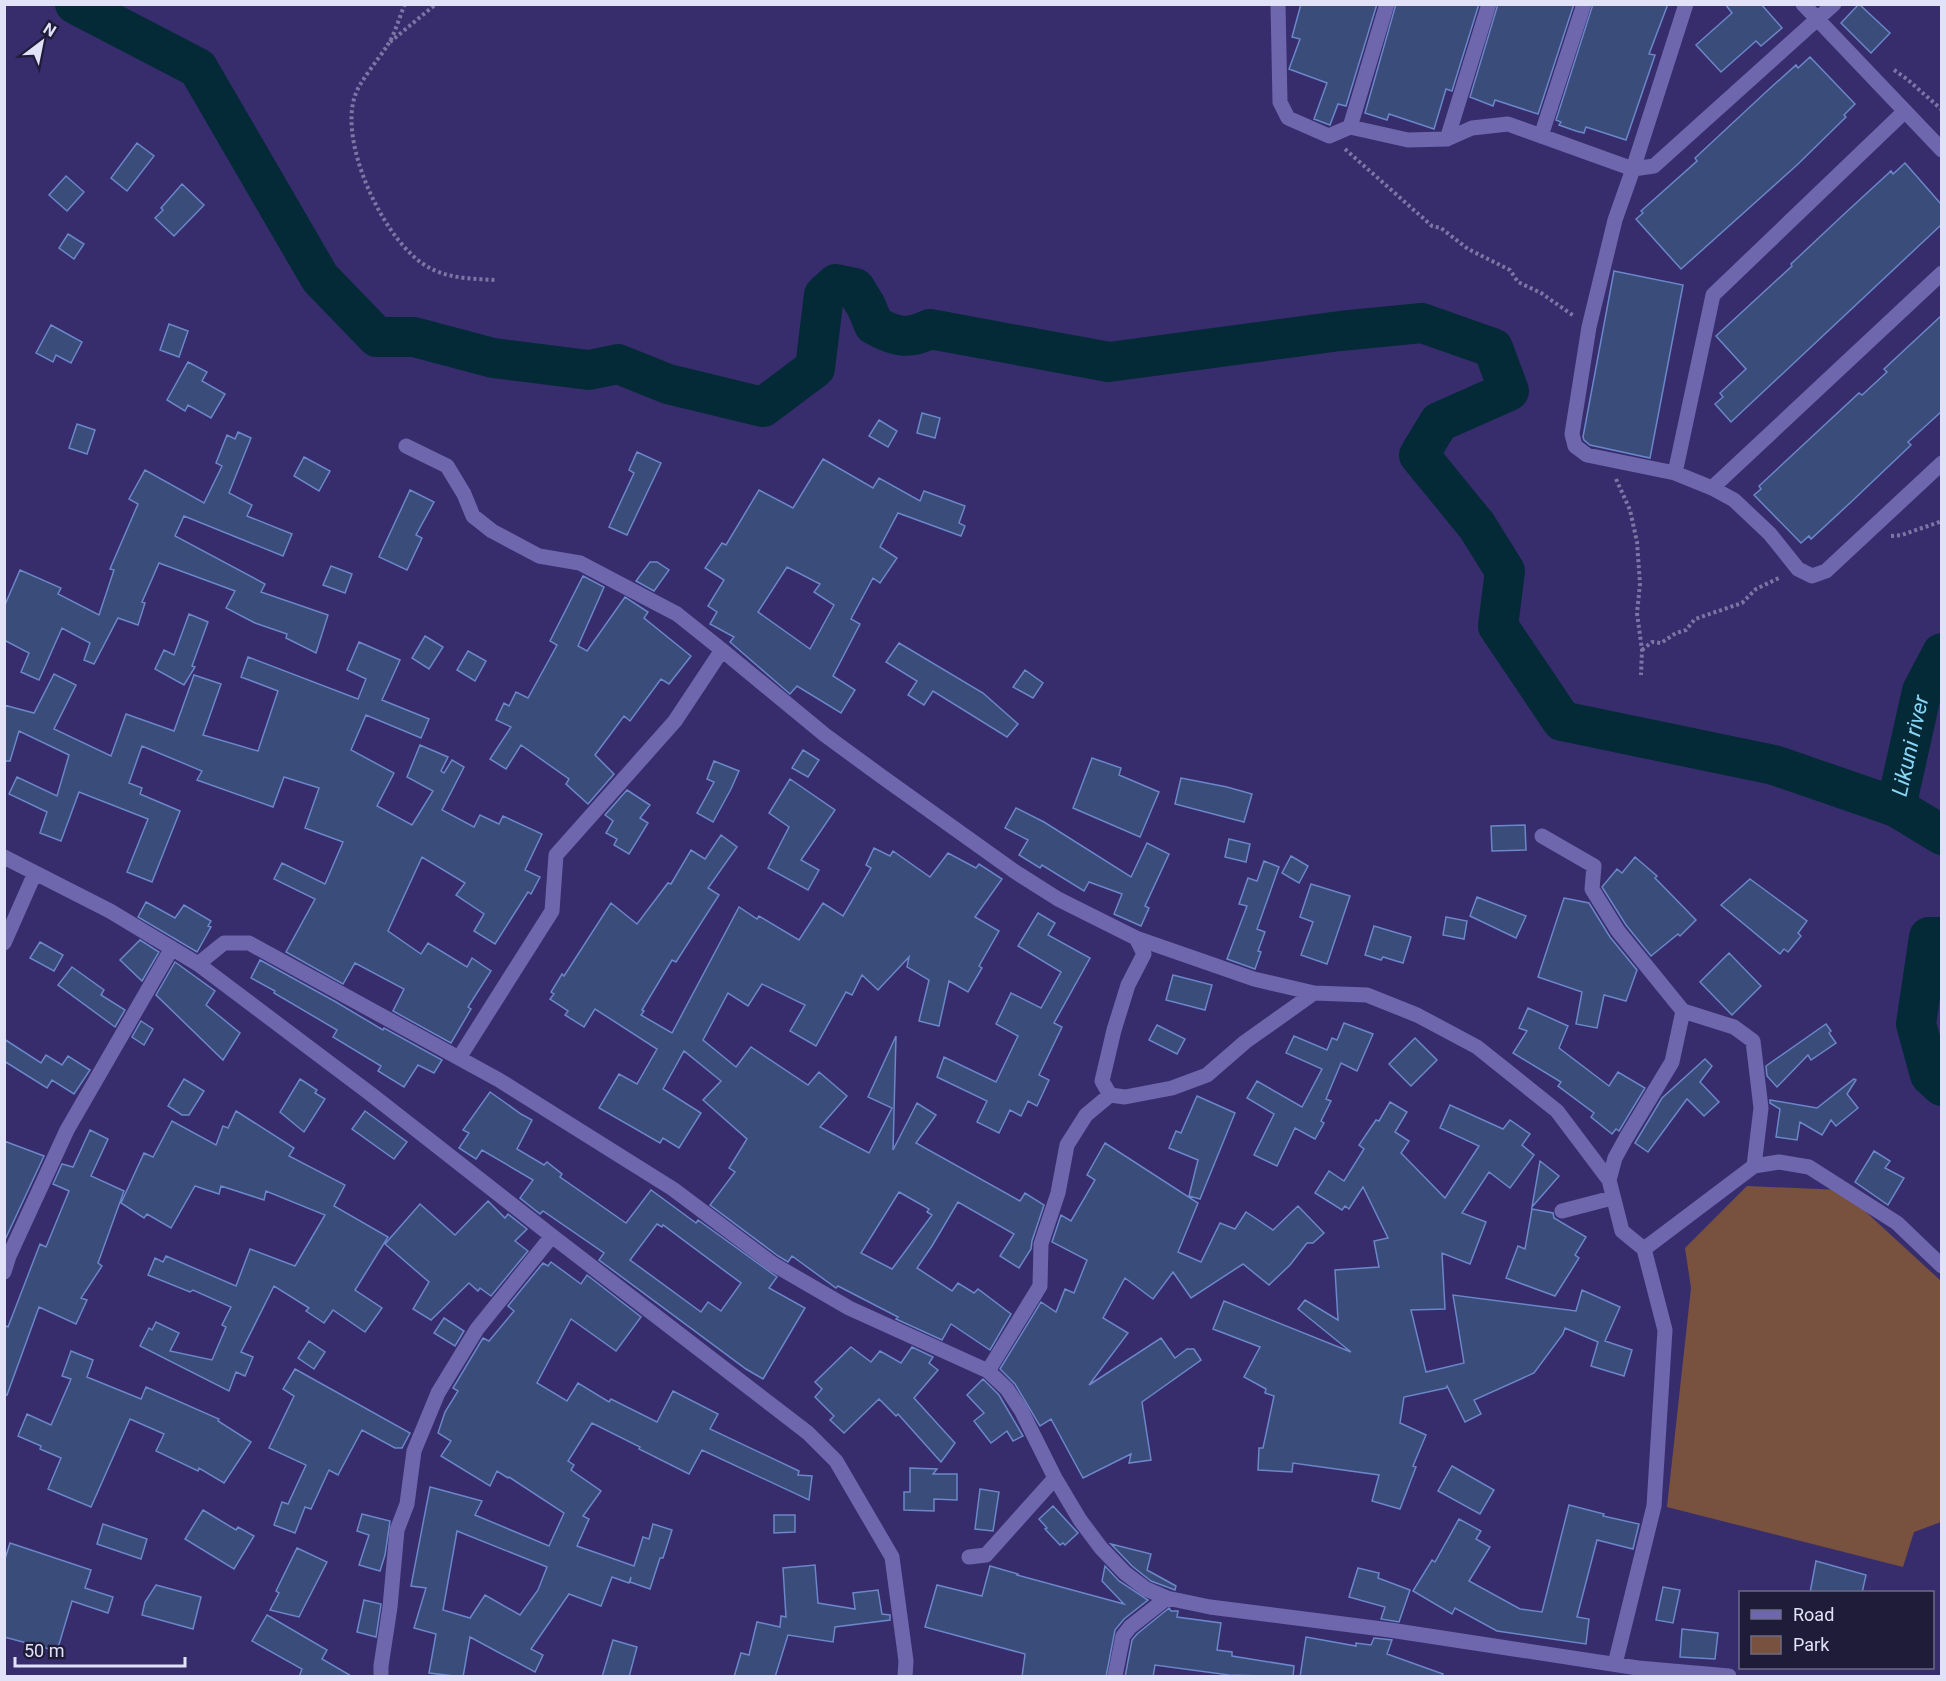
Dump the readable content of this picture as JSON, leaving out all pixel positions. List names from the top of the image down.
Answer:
{
  "water": ["Likuni river"],
  "legend": ["Road", "Park"],
  "scale_bar": "50 m",
  "north": "top right"
}
